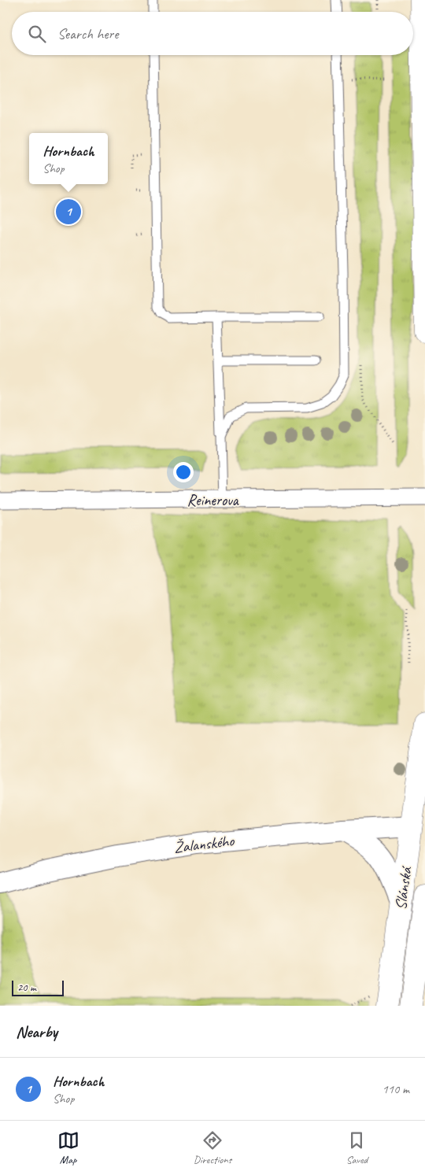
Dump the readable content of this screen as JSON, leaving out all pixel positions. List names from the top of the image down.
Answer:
{
  "streets": {
    "main road": ["Slánská"],
    "street": ["Reinerova", "Žalanského"]
  },
  "crossings": [
    ["Žalanského", "Slánská"]
  ],
  "scale_bar": "20 m",
  "page": {
    "search": "Search here",
    "popup": ["Hornbach", "Shop"],
    "pins": "1",
    "scale": "20 m",
    "heading": "Nearby",
    "list": [
      {
        "mark": "1",
        "name": "Hornbach",
        "note": "Shop",
        "value": "110 m"
      }
    ],
    "nav": ["Map", "Directions", "Saved"]
  }
}
